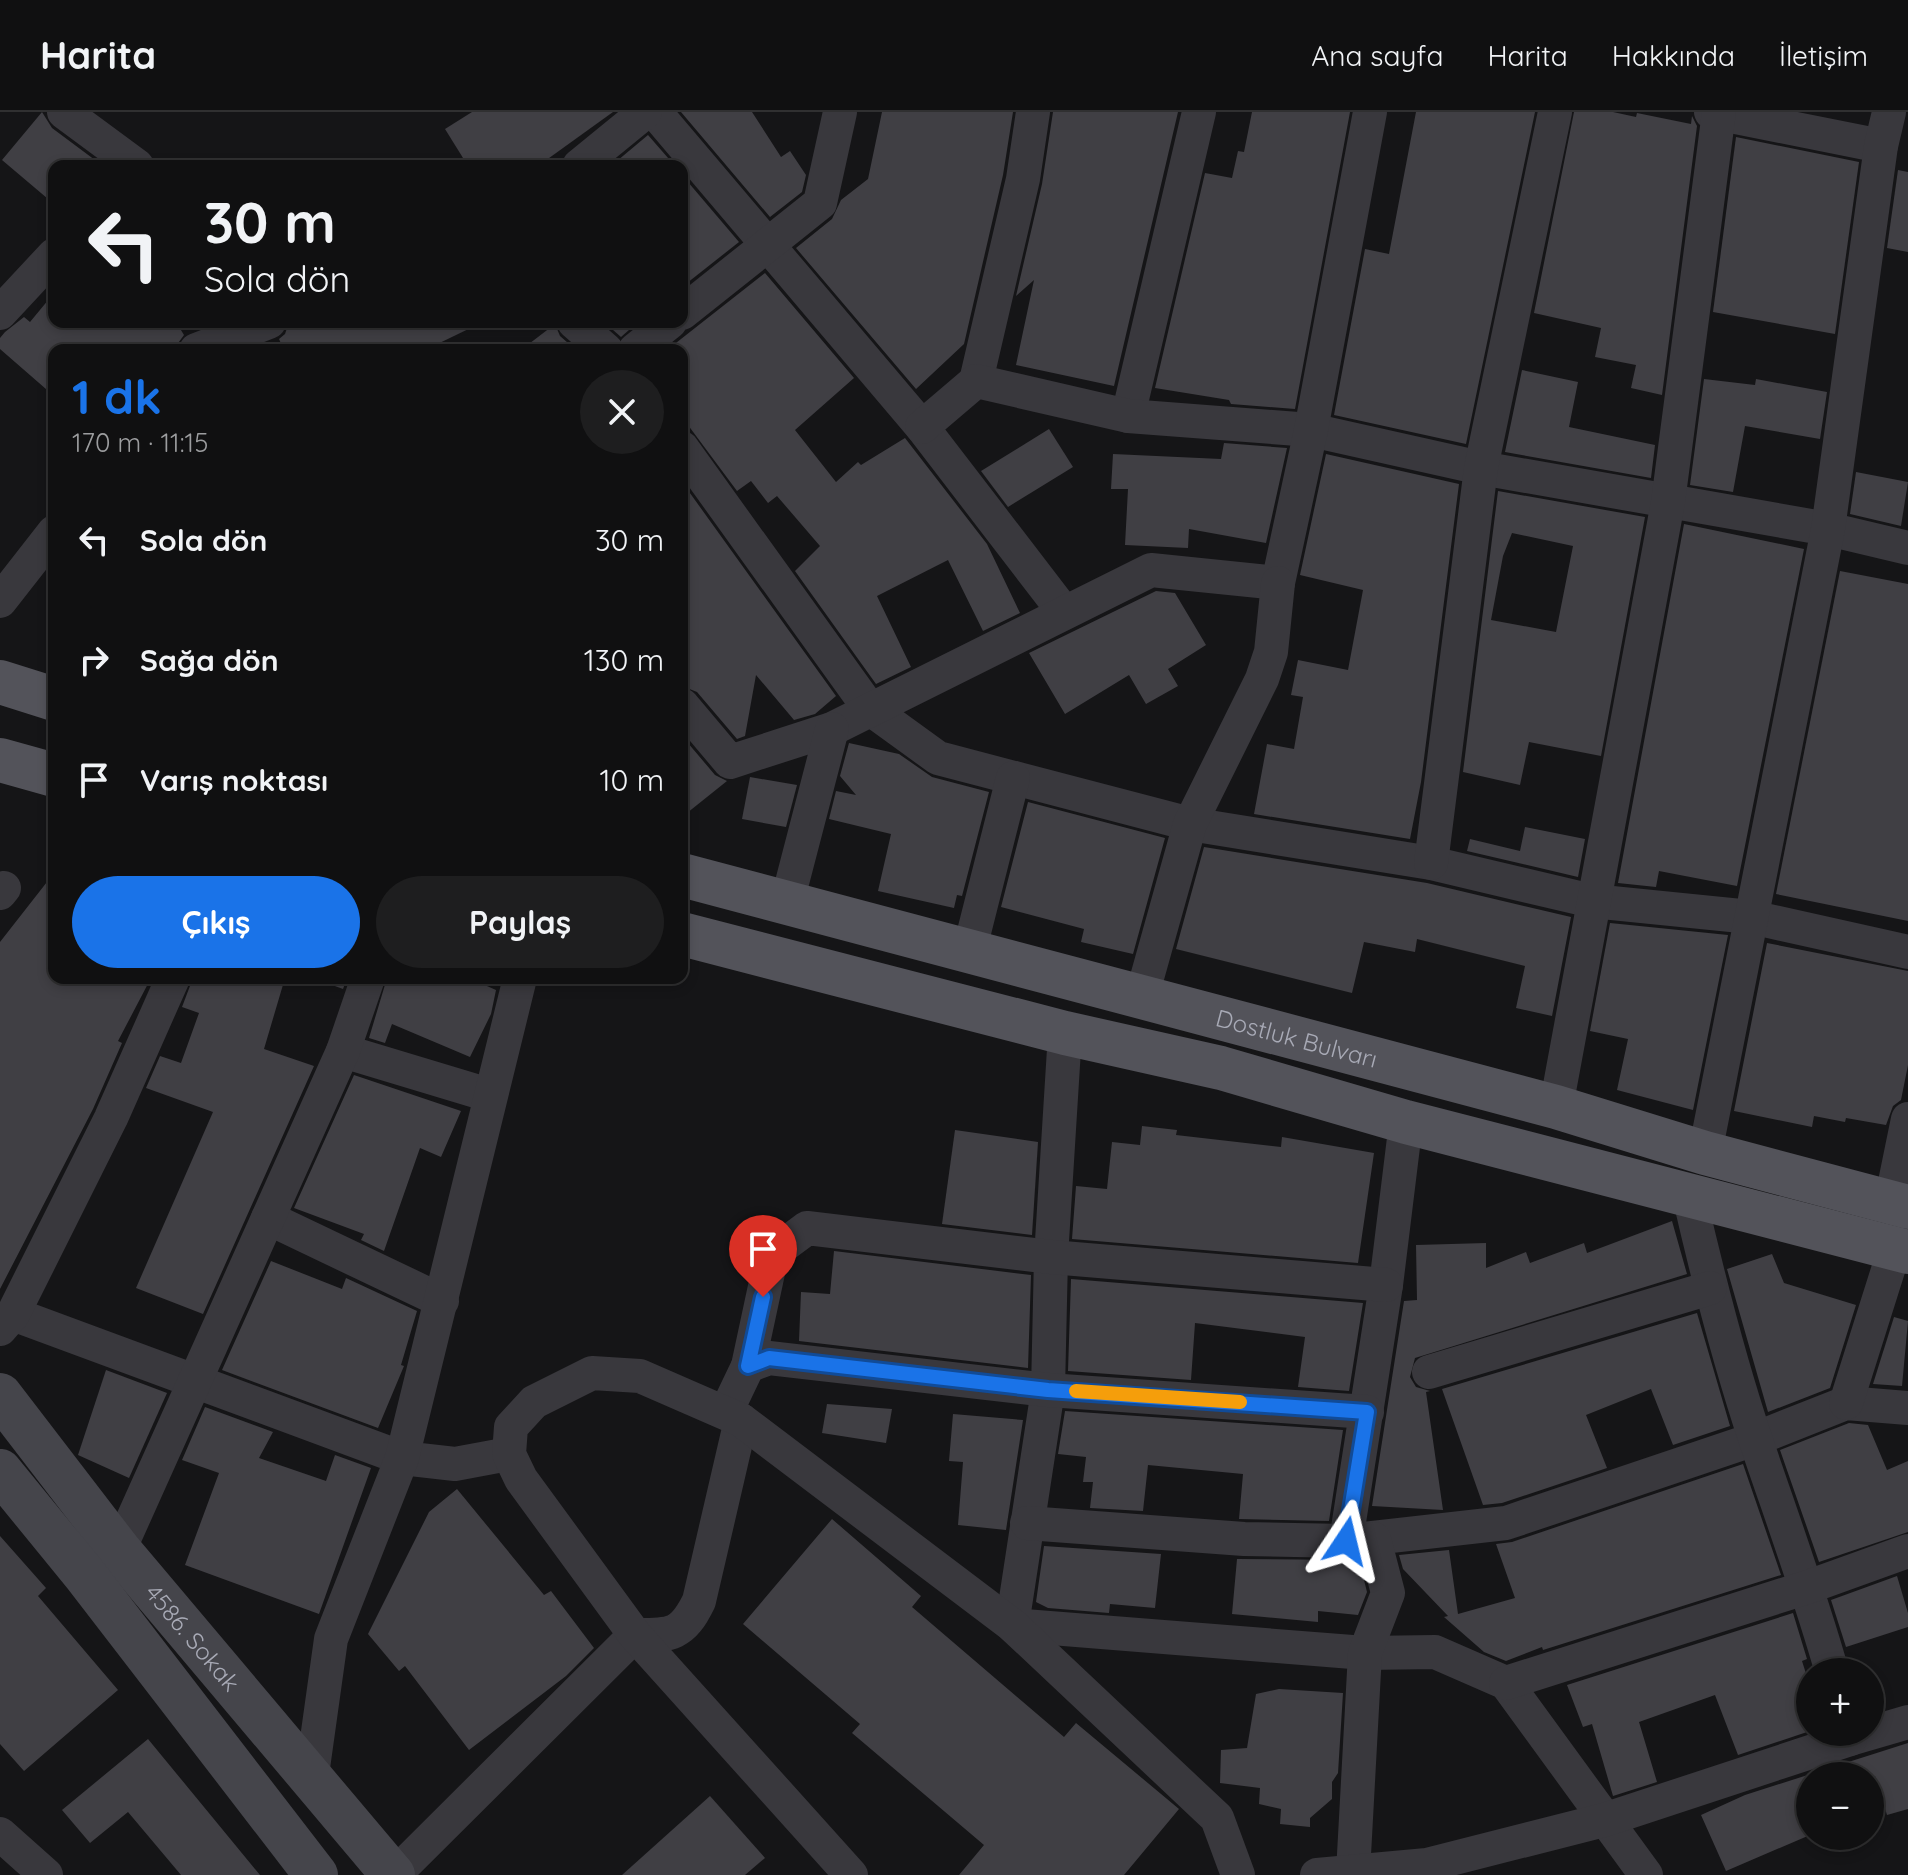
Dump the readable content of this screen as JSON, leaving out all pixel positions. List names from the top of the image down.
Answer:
{
  "streets": {
    "main road": ["Dostluk Bulvarı", "4586. Sokak"]
  },
  "page": {
    "header": "Harita",
    "nav": [
      "Ana sayfa",
      "Harita",
      "Hakkında",
      "İletişim"
    ],
    "turn": ["30 m", "Sola dön"],
    "heading": ["1 dk", "170 m · 11:15"],
    "list": [
      {
        "name": "Sola dön",
        "value": "30 m"
      },
      {
        "name": "Sağa dön",
        "value": "130 m"
      },
      {
        "name": "Varış noktası",
        "value": "10 m"
      }
    ],
    "buttons": ["Çıkış", "Paylaş"],
    "map_buttons": ["+", "−"]
  }
}
